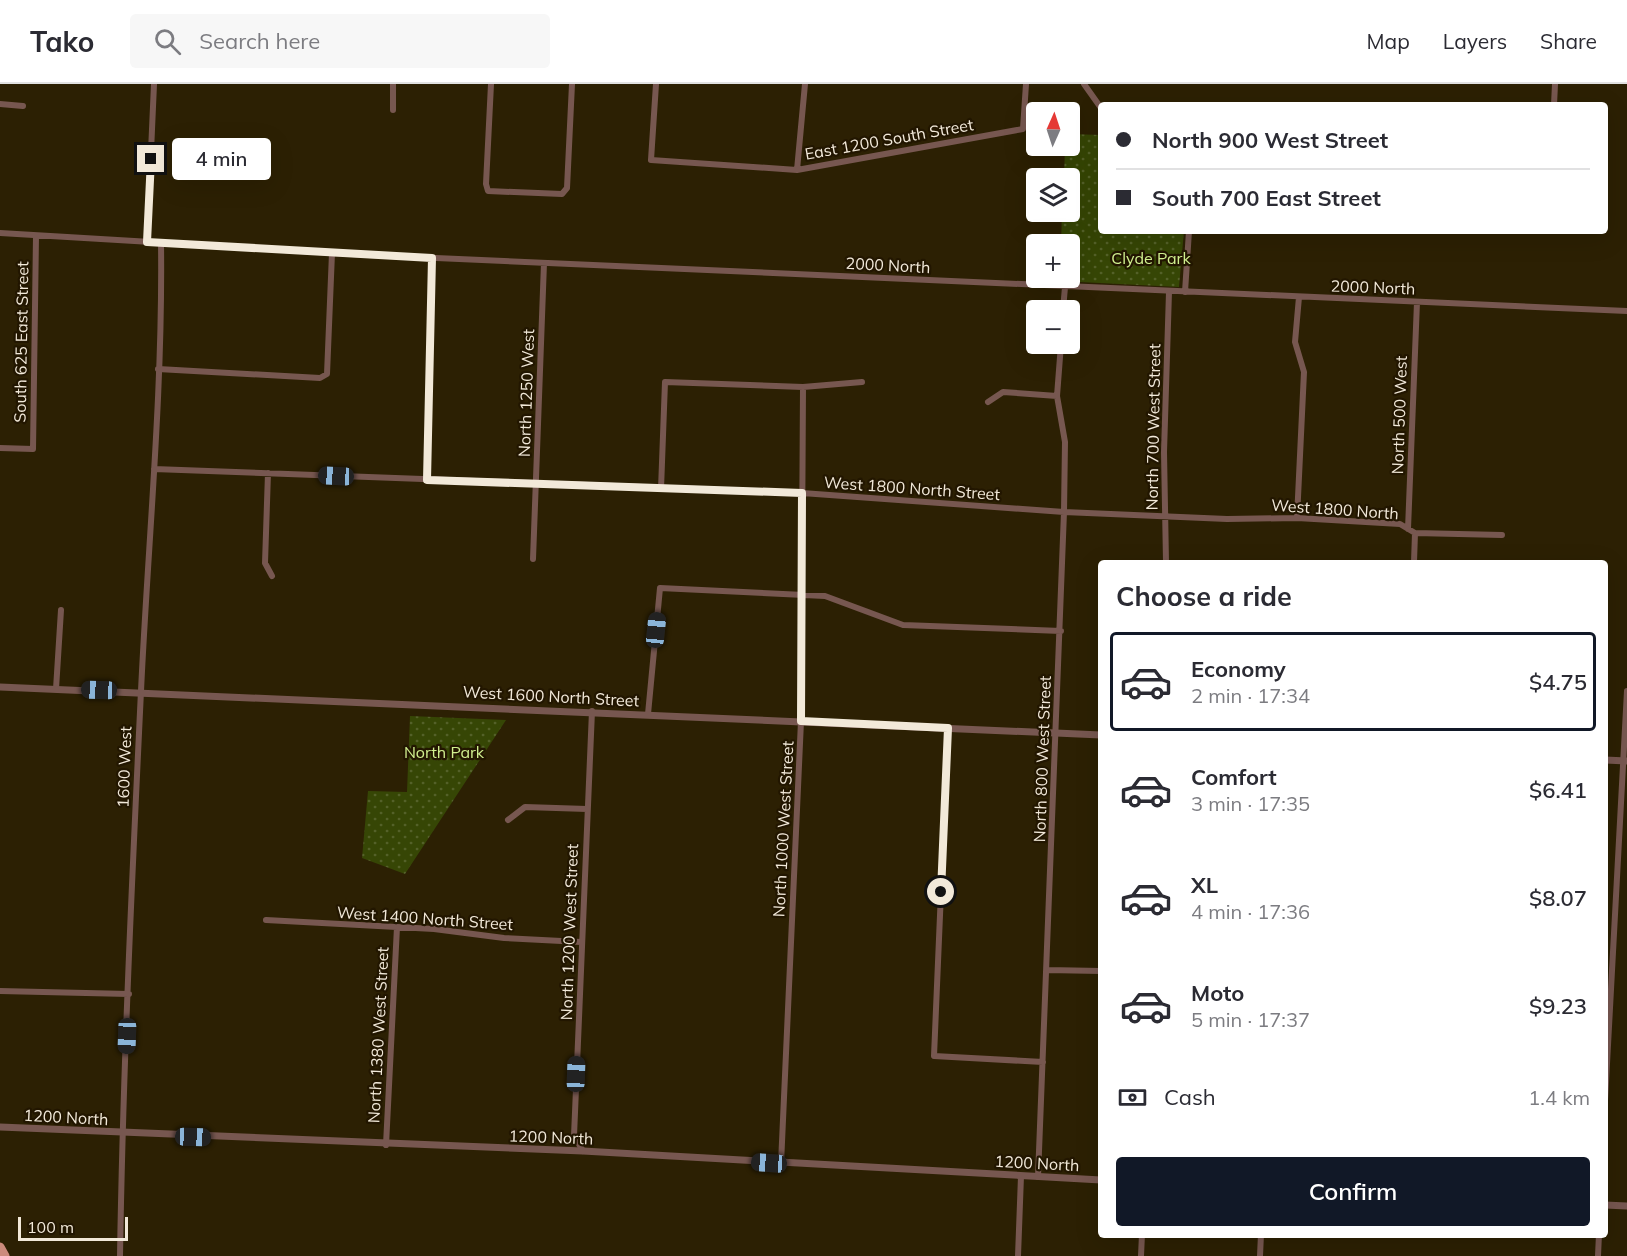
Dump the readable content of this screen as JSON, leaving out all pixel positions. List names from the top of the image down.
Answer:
{
  "streets": {
    "street": [
      "East 1200 South Street",
      "2000 North",
      "South 625 East Street",
      "North 1250 West",
      "North 500 West",
      "North 700 West Street",
      "West 1800 North Street",
      "West 1800 North",
      "West 1600 North Street",
      "North 800 West Street",
      "1600 West",
      "North 1000 West Street",
      "West 1400 North Street",
      "North 1200 West Street",
      "North 1380 West Street",
      "1200 North"
    ]
  },
  "crossings": [
    ["2000 North", "South 625 East Street"],
    ["2000 North", "North 1250 West"],
    ["2000 North", "North 500 West"],
    ["2000 North", "North 700 West Street"],
    ["2000 North", "1600 West"],
    ["North 1250 West", "West 1800 North Street"],
    ["North 500 West", "West 1800 North"],
    ["North 700 West Street", "West 1800 North Street"],
    ["North 700 West Street", "West 1800 North"],
    ["West 1800 North Street", "West 1800 North"],
    ["West 1800 North Street", "North 800 West Street"],
    ["West 1800 North Street", "1600 West"],
    ["West 1800 North Street", "North 1000 West Street"],
    ["West 1600 North Street", "North 800 West Street"],
    ["West 1600 North Street", "1600 West"],
    ["West 1600 North Street", "North 1000 West Street"],
    ["West 1600 North Street", "North 1200 West Street"],
    ["North 800 West Street", "1200 North"],
    ["1600 West", "1200 North"],
    ["North 1000 West Street", "1200 North"],
    ["West 1400 North Street", "North 1200 West Street"],
    ["West 1400 North Street", "North 1380 West Street"],
    ["North 1200 West Street", "1200 North"],
    ["North 1380 West Street", "1200 North"]
  ],
  "parks": ["Clyde Park", "North Park"],
  "scale_bar": "100 m",
  "north": "top",
  "page": {
    "header": "Tako",
    "search": "Search here",
    "nav": ["Map", "Layers", "Share"],
    "map_buttons": ["+", "−"],
    "banner": ["North 900 West Street", "South 700 East Street"],
    "bubble": "4 min",
    "heading": "Choose a ride",
    "list": [
      {
        "name": "Economy",
        "note": "2 min · 17:34",
        "value": "$4.75"
      },
      {
        "name": "Comfort",
        "note": "3 min · 17:35",
        "value": "$6.41"
      },
      {
        "name": "XL",
        "note": "4 min · 17:36",
        "value": "$8.07"
      },
      {
        "name": "Moto",
        "note": "5 min · 17:37",
        "value": "$9.23"
      }
    ],
    "pay": ["Cash", "1.4 km"],
    "buttons": "Confirm",
    "scale": "100 m"
  }
}
